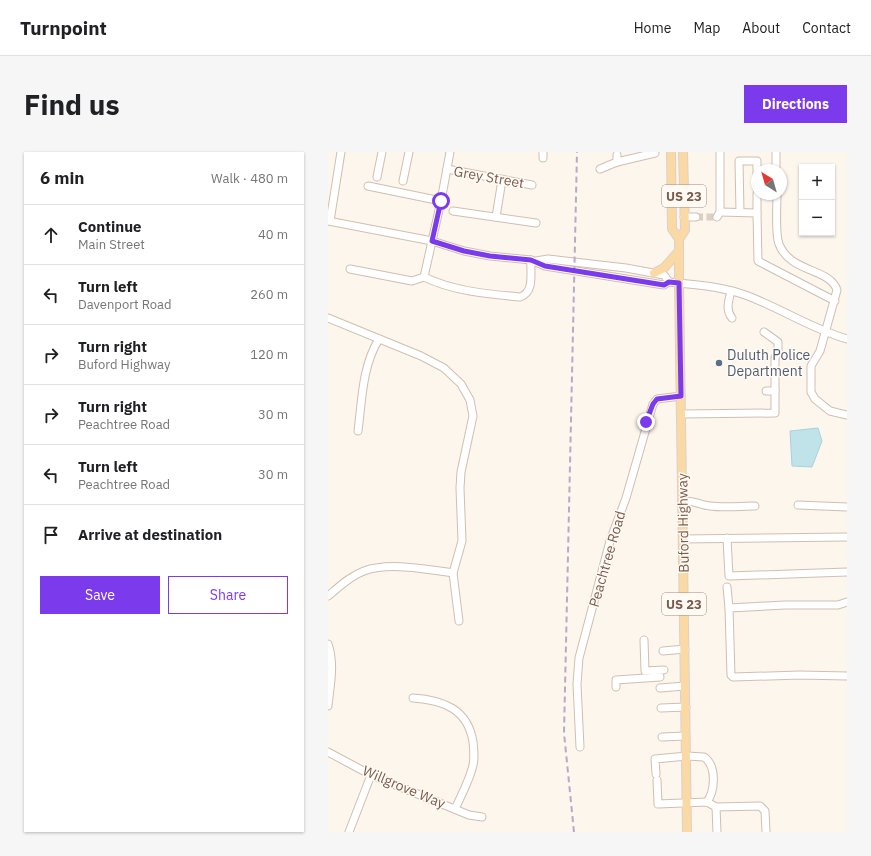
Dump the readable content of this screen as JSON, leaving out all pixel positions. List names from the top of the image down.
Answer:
{
  "streets": {
    "main road": ["US 23", "Buford Highway"],
    "street": ["Grey Street", "Peachtree Road", "Willgrove Way"]
  },
  "crossings": [
    ["Buford Highway", "Peachtree Road"]
  ],
  "places": ["Duluth Police Department"],
  "north": "top left",
  "page": {
    "header": "Turnpoint",
    "nav": [
      "Home",
      "Map",
      "About",
      "Contact"
    ],
    "buttons": [
      "Directions",
      ["Save", "Share"]
    ],
    "title": "Find us",
    "heading": ["6 min", "Walk · 480 m"],
    "map_buttons": ["+", "−"],
    "list": [
      ["Continue", "Main Street", "40 m"],
      ["Turn left", "Davenport Road", "260 m"],
      ["Turn right", "Buford Highway", "120 m"],
      ["Turn right", "Peachtree Road", "30 m"],
      ["Turn left", "Peachtree Road", "30 m"],
      "Arrive at destination"
    ]
  }
}
